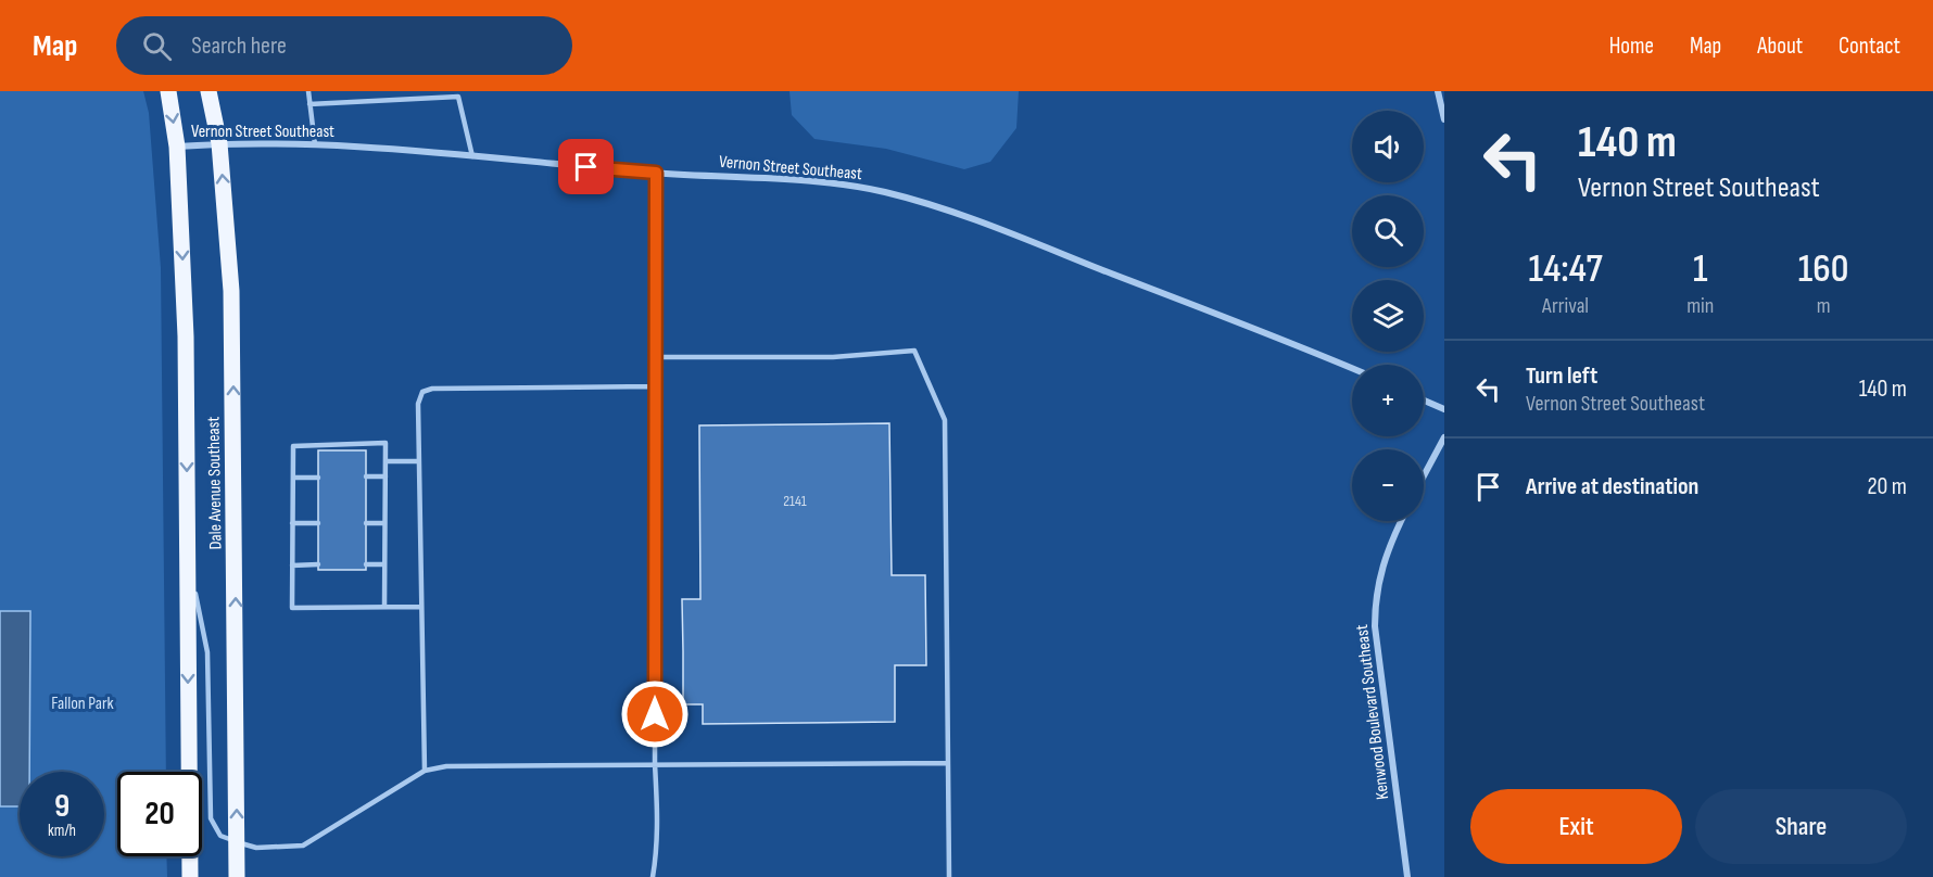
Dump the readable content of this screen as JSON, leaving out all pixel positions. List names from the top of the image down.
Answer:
{
  "streets": {
    "main road": ["Dale Avenue Southeast"],
    "street": ["Vernon Street Southeast", "Kenwood Boulevard Southeast"]
  },
  "crossings": [
    ["Vernon Street Southeast", "Dale Avenue Southeast"]
  ],
  "parks": ["Fallon Park"],
  "house_numbers": ["2141"],
  "page": {
    "header": "Map",
    "search": "Search here",
    "nav": [
      "Home",
      "Map",
      "About",
      "Contact"
    ],
    "turn": ["140 m", "Vernon Street Southeast"],
    "map_buttons": ["+", "−"],
    "eta": [
      "14:47",
      "Arrival",
      "1",
      "min",
      "160",
      "m"
    ],
    "list": [
      {
        "name": "Turn left",
        "note": "Vernon Street Southeast",
        "value": "140 m"
      },
      {
        "name": "Arrive at destination",
        "value": "20 m"
      }
    ],
    "speed": "9 km/h",
    "limit": "20",
    "buttons": ["Exit", "Share"]
  }
}
